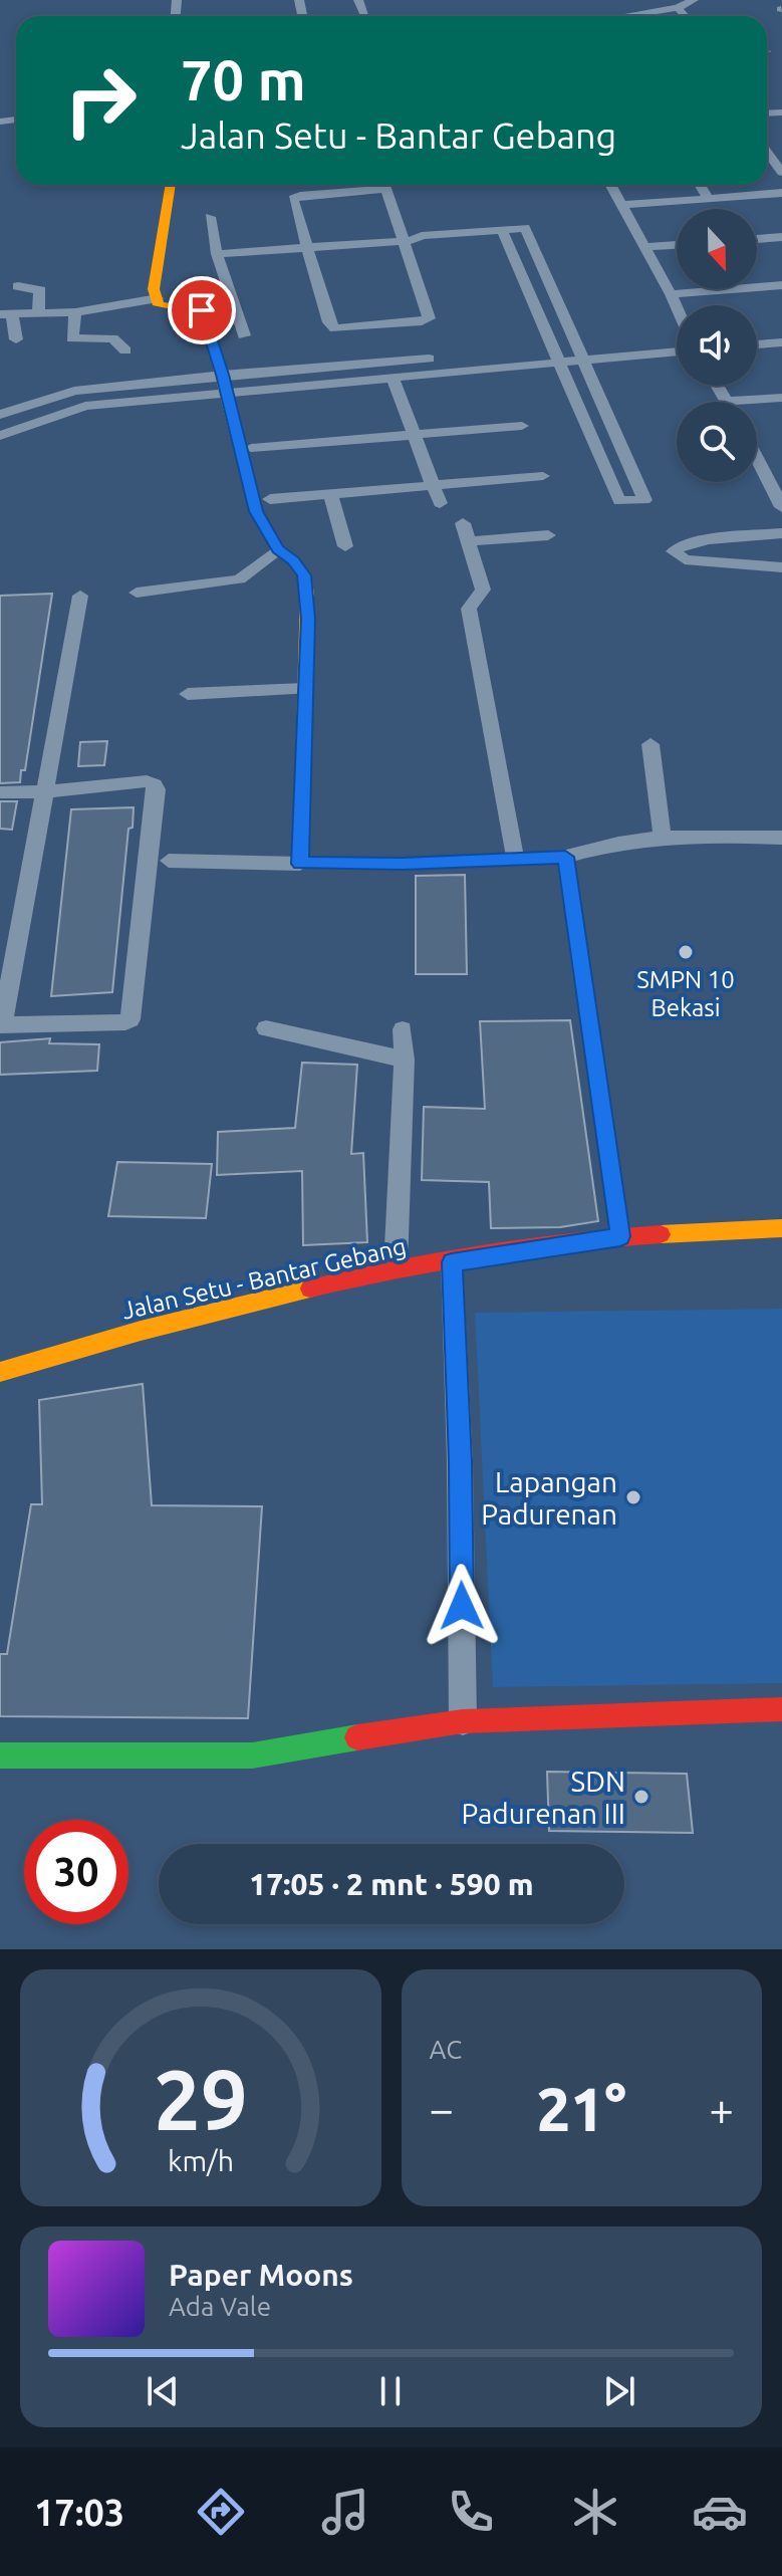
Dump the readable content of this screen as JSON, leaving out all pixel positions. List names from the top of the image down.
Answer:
{
  "streets": {
    "street": ["Jalan Setu - Bantar Gebang"]
  },
  "places": ["SMPN 10 Bekasi", "Lapangan Padurenan", "SDN Padurenan III"],
  "north": "bottom",
  "page": {
    "turn": ["70 m", "Jalan Setu - Bantar Gebang"],
    "limit": "30",
    "trip": "17:05 · 2 mnt · 590 m",
    "tile": "AC",
    "heat": ["−", "21°", "+"],
    "song": ["Paper Moons", "Ada Vale"],
    "tabs": "17:03",
    "gauge": ["29", "km/h"]
  }
}
